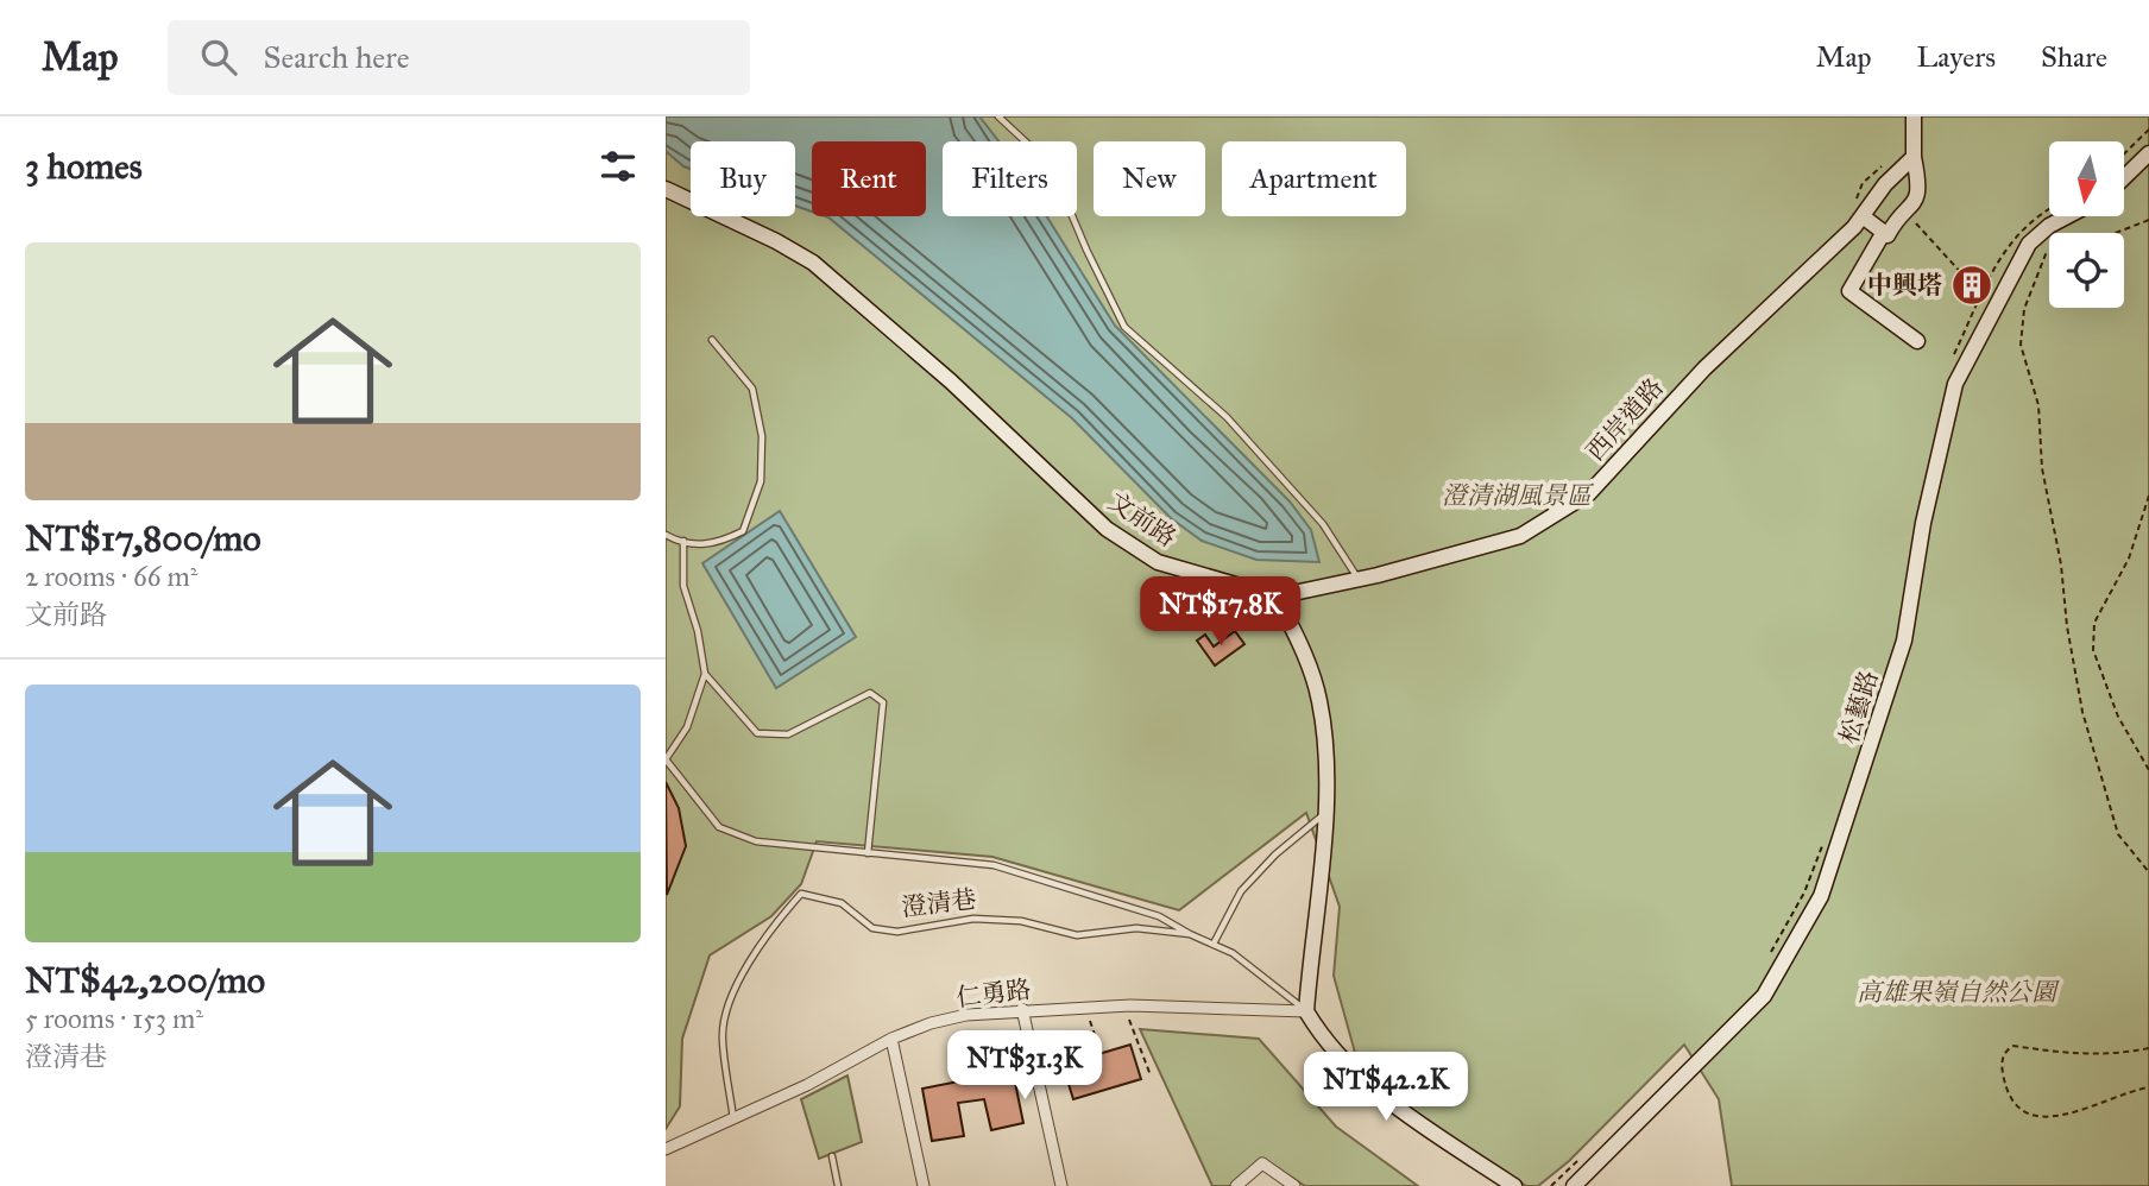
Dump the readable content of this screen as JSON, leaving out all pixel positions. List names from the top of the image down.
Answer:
{
  "streets": {
    "street": [
      "西岸道路",
      "文前路",
      "松藝路",
      "澄清巷",
      "仁勇路"
    ]
  },
  "crossings": [
    ["西岸道路", "文前路"],
    ["澄清巷", "仁勇路"]
  ],
  "parks": ["澄清湖風景區", "高雄果嶺自然公園"],
  "places": {
    "building": ["中興塔"]
  },
  "north": "bottom",
  "page": {
    "header": "Map",
    "search": "Search here",
    "nav": ["Map", "Layers", "Share"],
    "heading": "3 homes",
    "chip": [
      "Buy",
      "Rent",
      "Filters",
      "New",
      "Apartment"
    ],
    "list": [
      {
        "name": "NT$17,800/mo",
        "note": "2 rooms · 66 m² · 文前路"
      },
      {
        "name": "NT$42,200/mo",
        "note": "5 rooms · 153 m² · 澄清巷"
      }
    ],
    "price": ["NT$17.8K", "NT$31.3K", "NT$42.2K"]
  }
}
